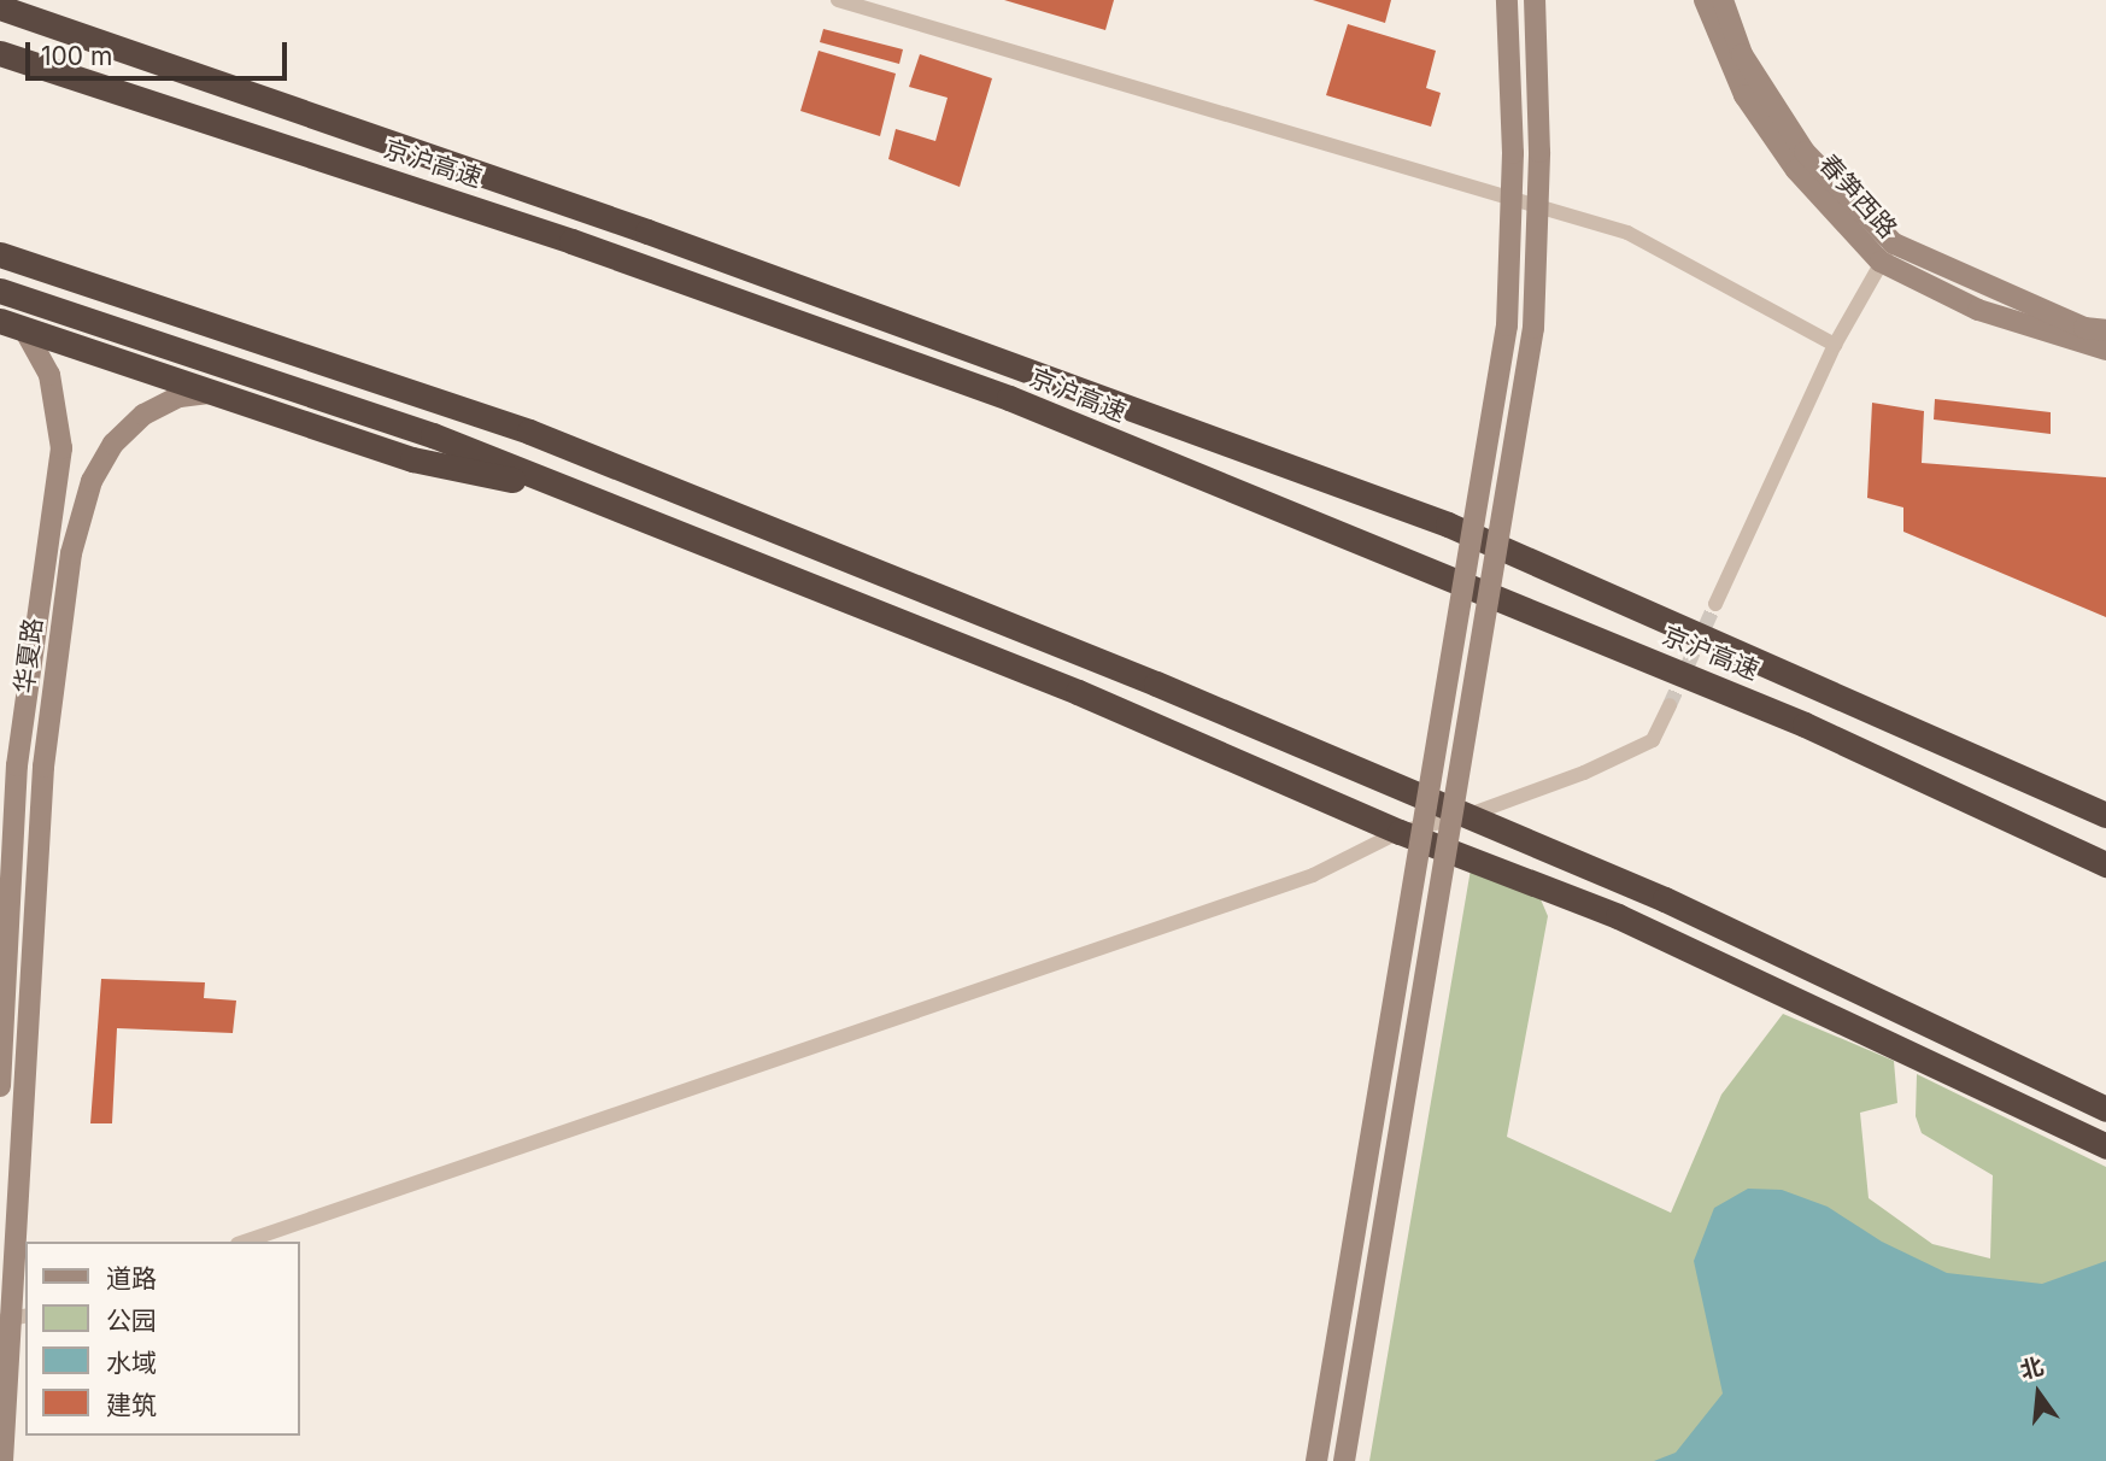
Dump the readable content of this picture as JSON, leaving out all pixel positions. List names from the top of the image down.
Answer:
{
  "streets": {
    "highway": ["京沪高速"],
    "main road": ["春笋西路", "华夏路"]
  },
  "legend": [
    "道路",
    "公园",
    "水域",
    "建筑"
  ],
  "scale_bar": "100 m",
  "north": "top"
}
